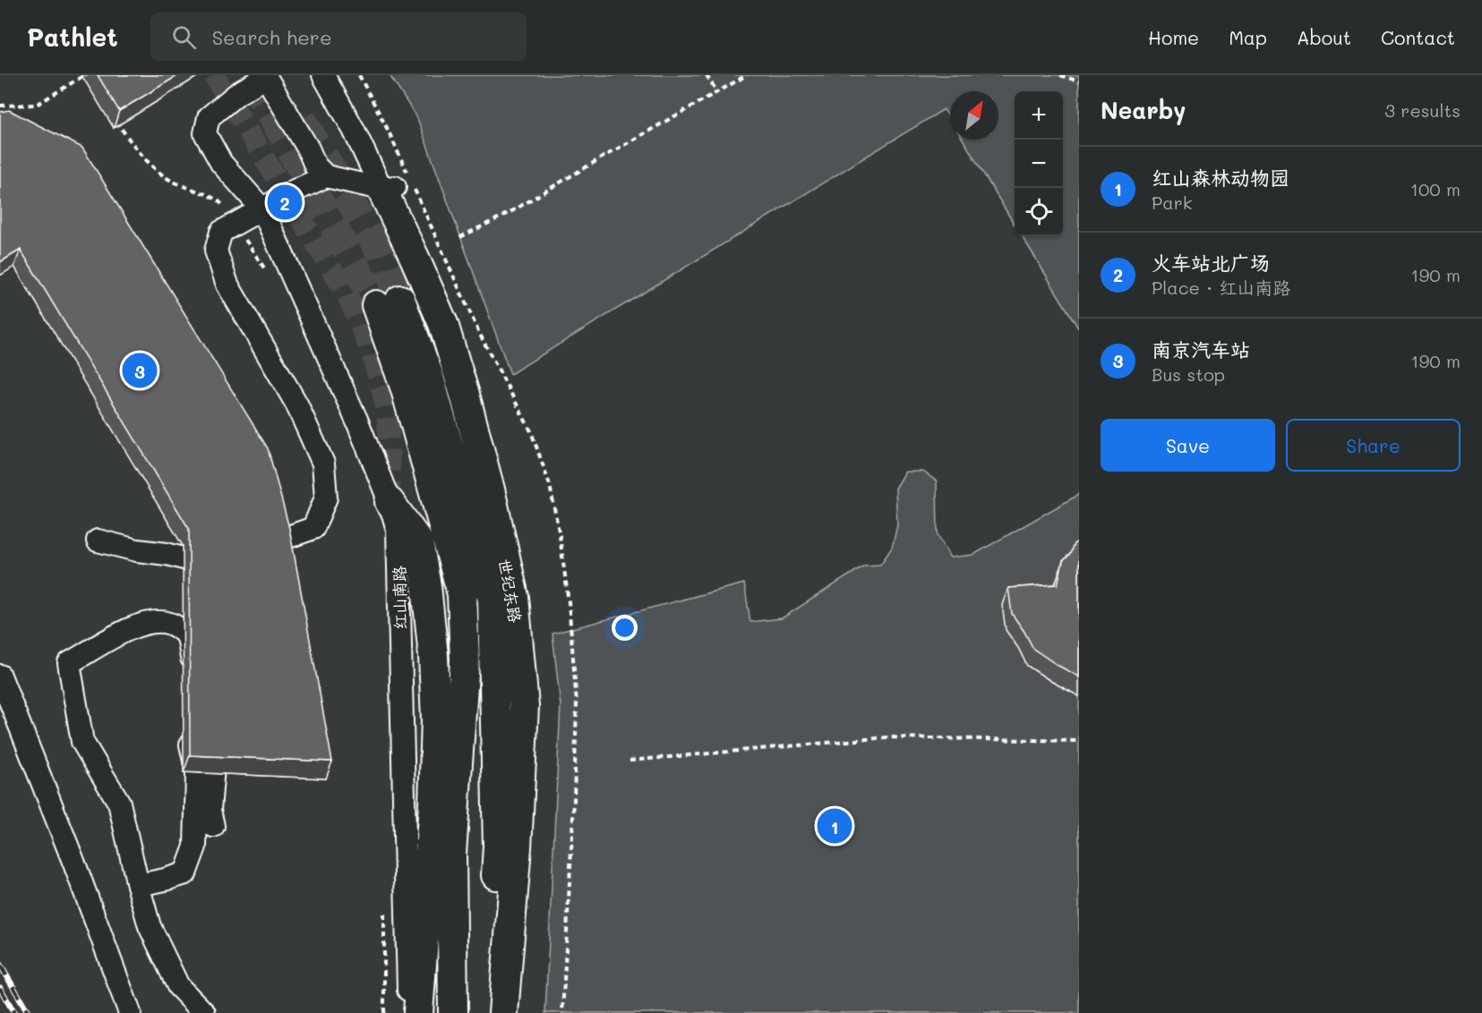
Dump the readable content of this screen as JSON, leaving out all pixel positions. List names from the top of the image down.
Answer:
{
  "streets": {
    "main road": ["世纪东路"],
    "street": ["红山南路"]
  },
  "north": "top right",
  "page": {
    "header": "Pathlet",
    "search": "Search here",
    "nav": [
      "Home",
      "Map",
      "About",
      "Contact"
    ],
    "heading": ["Nearby", "3 results"],
    "map_buttons": ["+", "−"],
    "list": [
      {
        "mark": "1",
        "name": "红山森林动物园",
        "note": "Park",
        "value": "100 m"
      },
      {
        "mark": "2",
        "name": "火车站北广场",
        "note": "Place · 红山南路",
        "value": "190 m"
      },
      {
        "mark": "3",
        "name": "南京汽车站",
        "note": "Bus stop",
        "value": "190 m"
      }
    ],
    "pins": ["2", "3", "1"],
    "buttons": ["Save", "Share"]
  }
}
